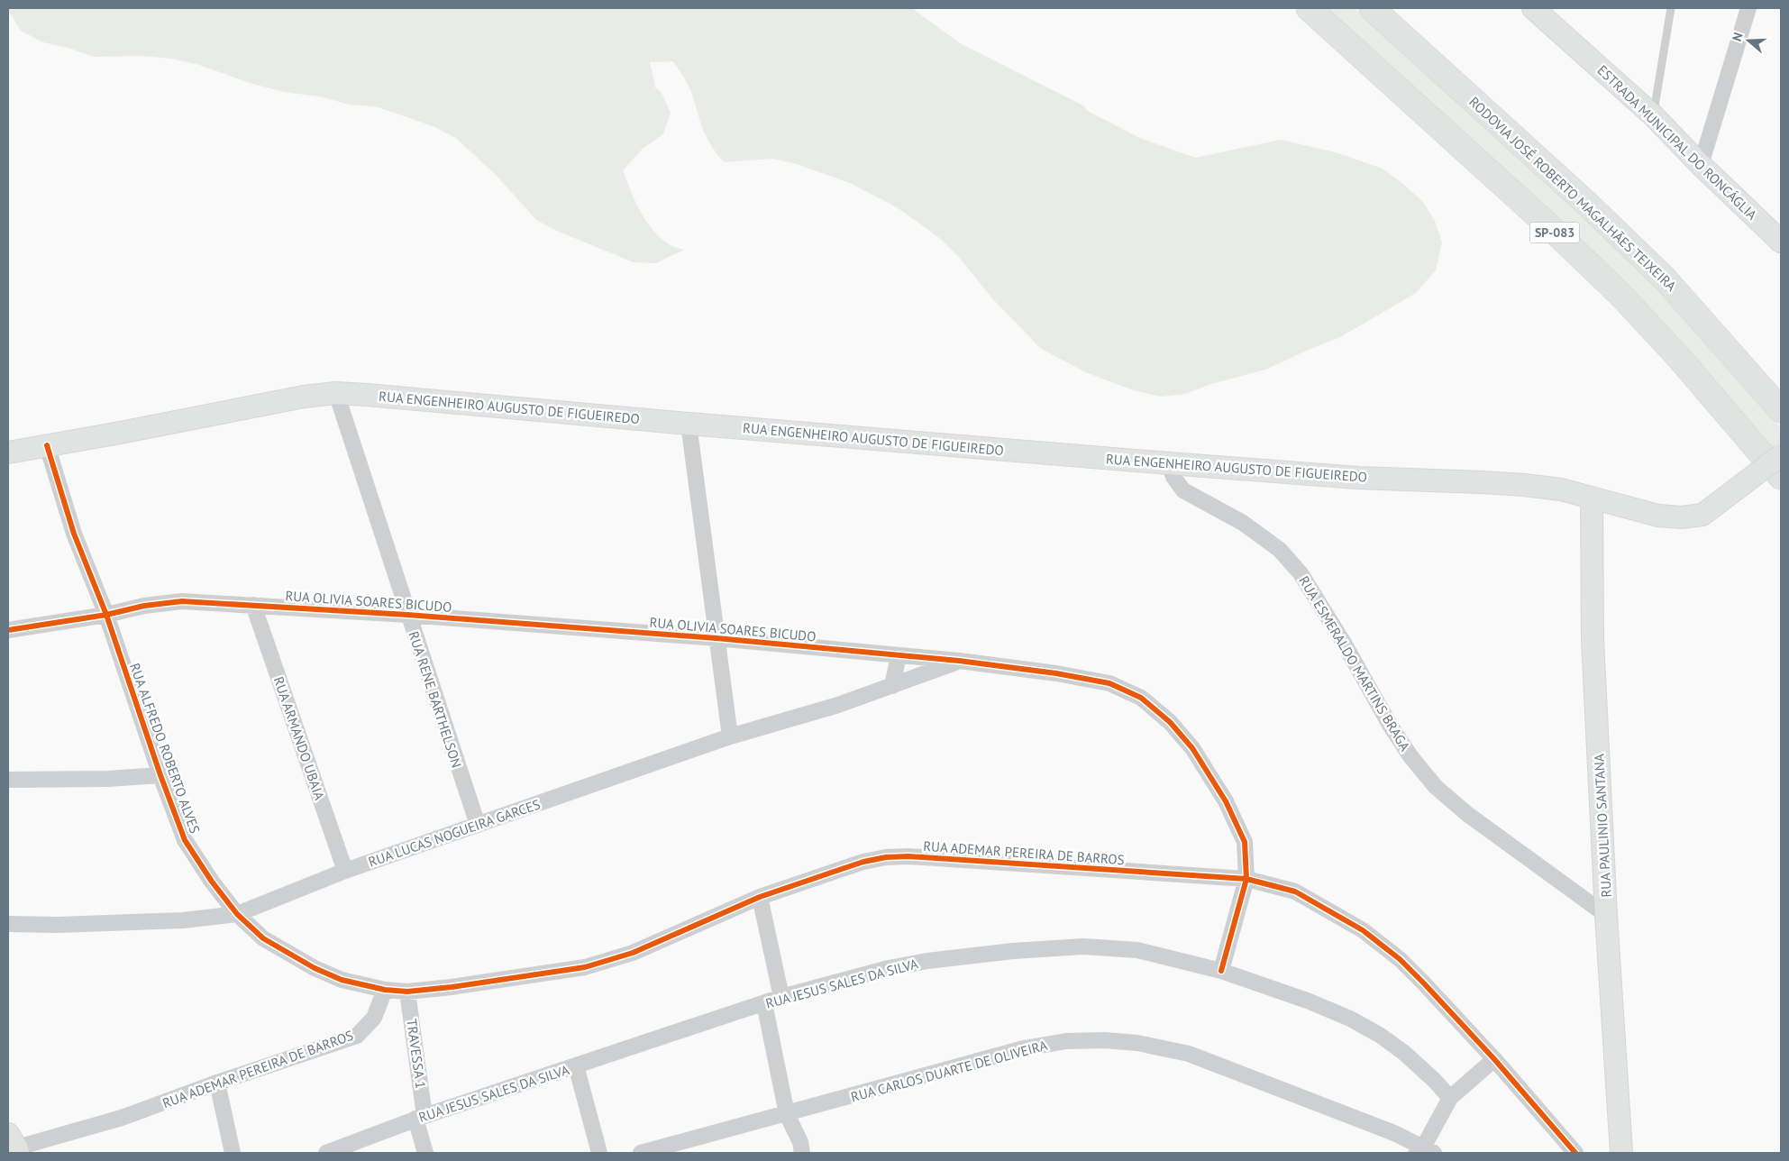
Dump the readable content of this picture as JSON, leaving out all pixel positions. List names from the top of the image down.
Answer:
{
  "streets": {
    "highway": ["RODOVIA JOSÉ ROBERTO MAGALHÃES TEIXEIRA", "SP-083"],
    "main road": ["ESTRADA MUNICIPAL DO RONCÁGLIA", "RUA ENGENHEIRO AUGUSTO DE FIGUEIREDO", "RUA PAULINIO SANTANA"],
    "street": [
      "RUA OLIVIA SOARES BICUDO",
      "RUA ESMERALDO MARTINS BRAGA",
      "RUA RENE BARTHELSON",
      "RUA ARMANDO UBAIA",
      "RUA ALFREDO ROBERTO ALVES",
      "RUA LUCAS NOGUEIRA GARCES",
      "RUA ADEMAR PEREIRA DE BARROS",
      "RUA JESUS SALES DA SILVA",
      "TRAVESSA 1",
      "RUA CARLOS DUARTE DE OLIVEIRA"
    ]
  },
  "crossings": [
    ["RUA ENGENHEIRO AUGUSTO DE FIGUEIREDO", "RUA ESMERALDO MARTINS BRAGA"],
    ["RUA ENGENHEIRO AUGUSTO DE FIGUEIREDO", "RUA RENE BARTHELSON"],
    ["RUA ENGENHEIRO AUGUSTO DE FIGUEIREDO", "RUA ALFREDO ROBERTO ALVES"],
    ["RUA ENGENHEIRO AUGUSTO DE FIGUEIREDO", "RUA PAULINIO SANTANA"],
    ["RUA OLIVIA SOARES BICUDO", "RUA RENE BARTHELSON"],
    ["RUA OLIVIA SOARES BICUDO", "RUA ARMANDO UBAIA"],
    ["RUA OLIVIA SOARES BICUDO", "RUA ALFREDO ROBERTO ALVES"],
    ["RUA OLIVIA SOARES BICUDO", "RUA LUCAS NOGUEIRA GARCES"],
    ["RUA OLIVIA SOARES BICUDO", "RUA ADEMAR PEREIRA DE BARROS"],
    ["RUA OLIVIA SOARES BICUDO", "RUA JESUS SALES DA SILVA"],
    ["RUA ESMERALDO MARTINS BRAGA", "RUA PAULINIO SANTANA"],
    ["RUA RENE BARTHELSON", "RUA LUCAS NOGUEIRA GARCES"],
    ["RUA ARMANDO UBAIA", "RUA LUCAS NOGUEIRA GARCES"],
    ["RUA ALFREDO ROBERTO ALVES", "RUA LUCAS NOGUEIRA GARCES"],
    ["RUA ALFREDO ROBERTO ALVES", "RUA ADEMAR PEREIRA DE BARROS"],
    ["RUA ADEMAR PEREIRA DE BARROS", "TRAVESSA 1"],
    ["RUA JESUS SALES DA SILVA", "TRAVESSA 1"]
  ],
  "north": "left"
}
